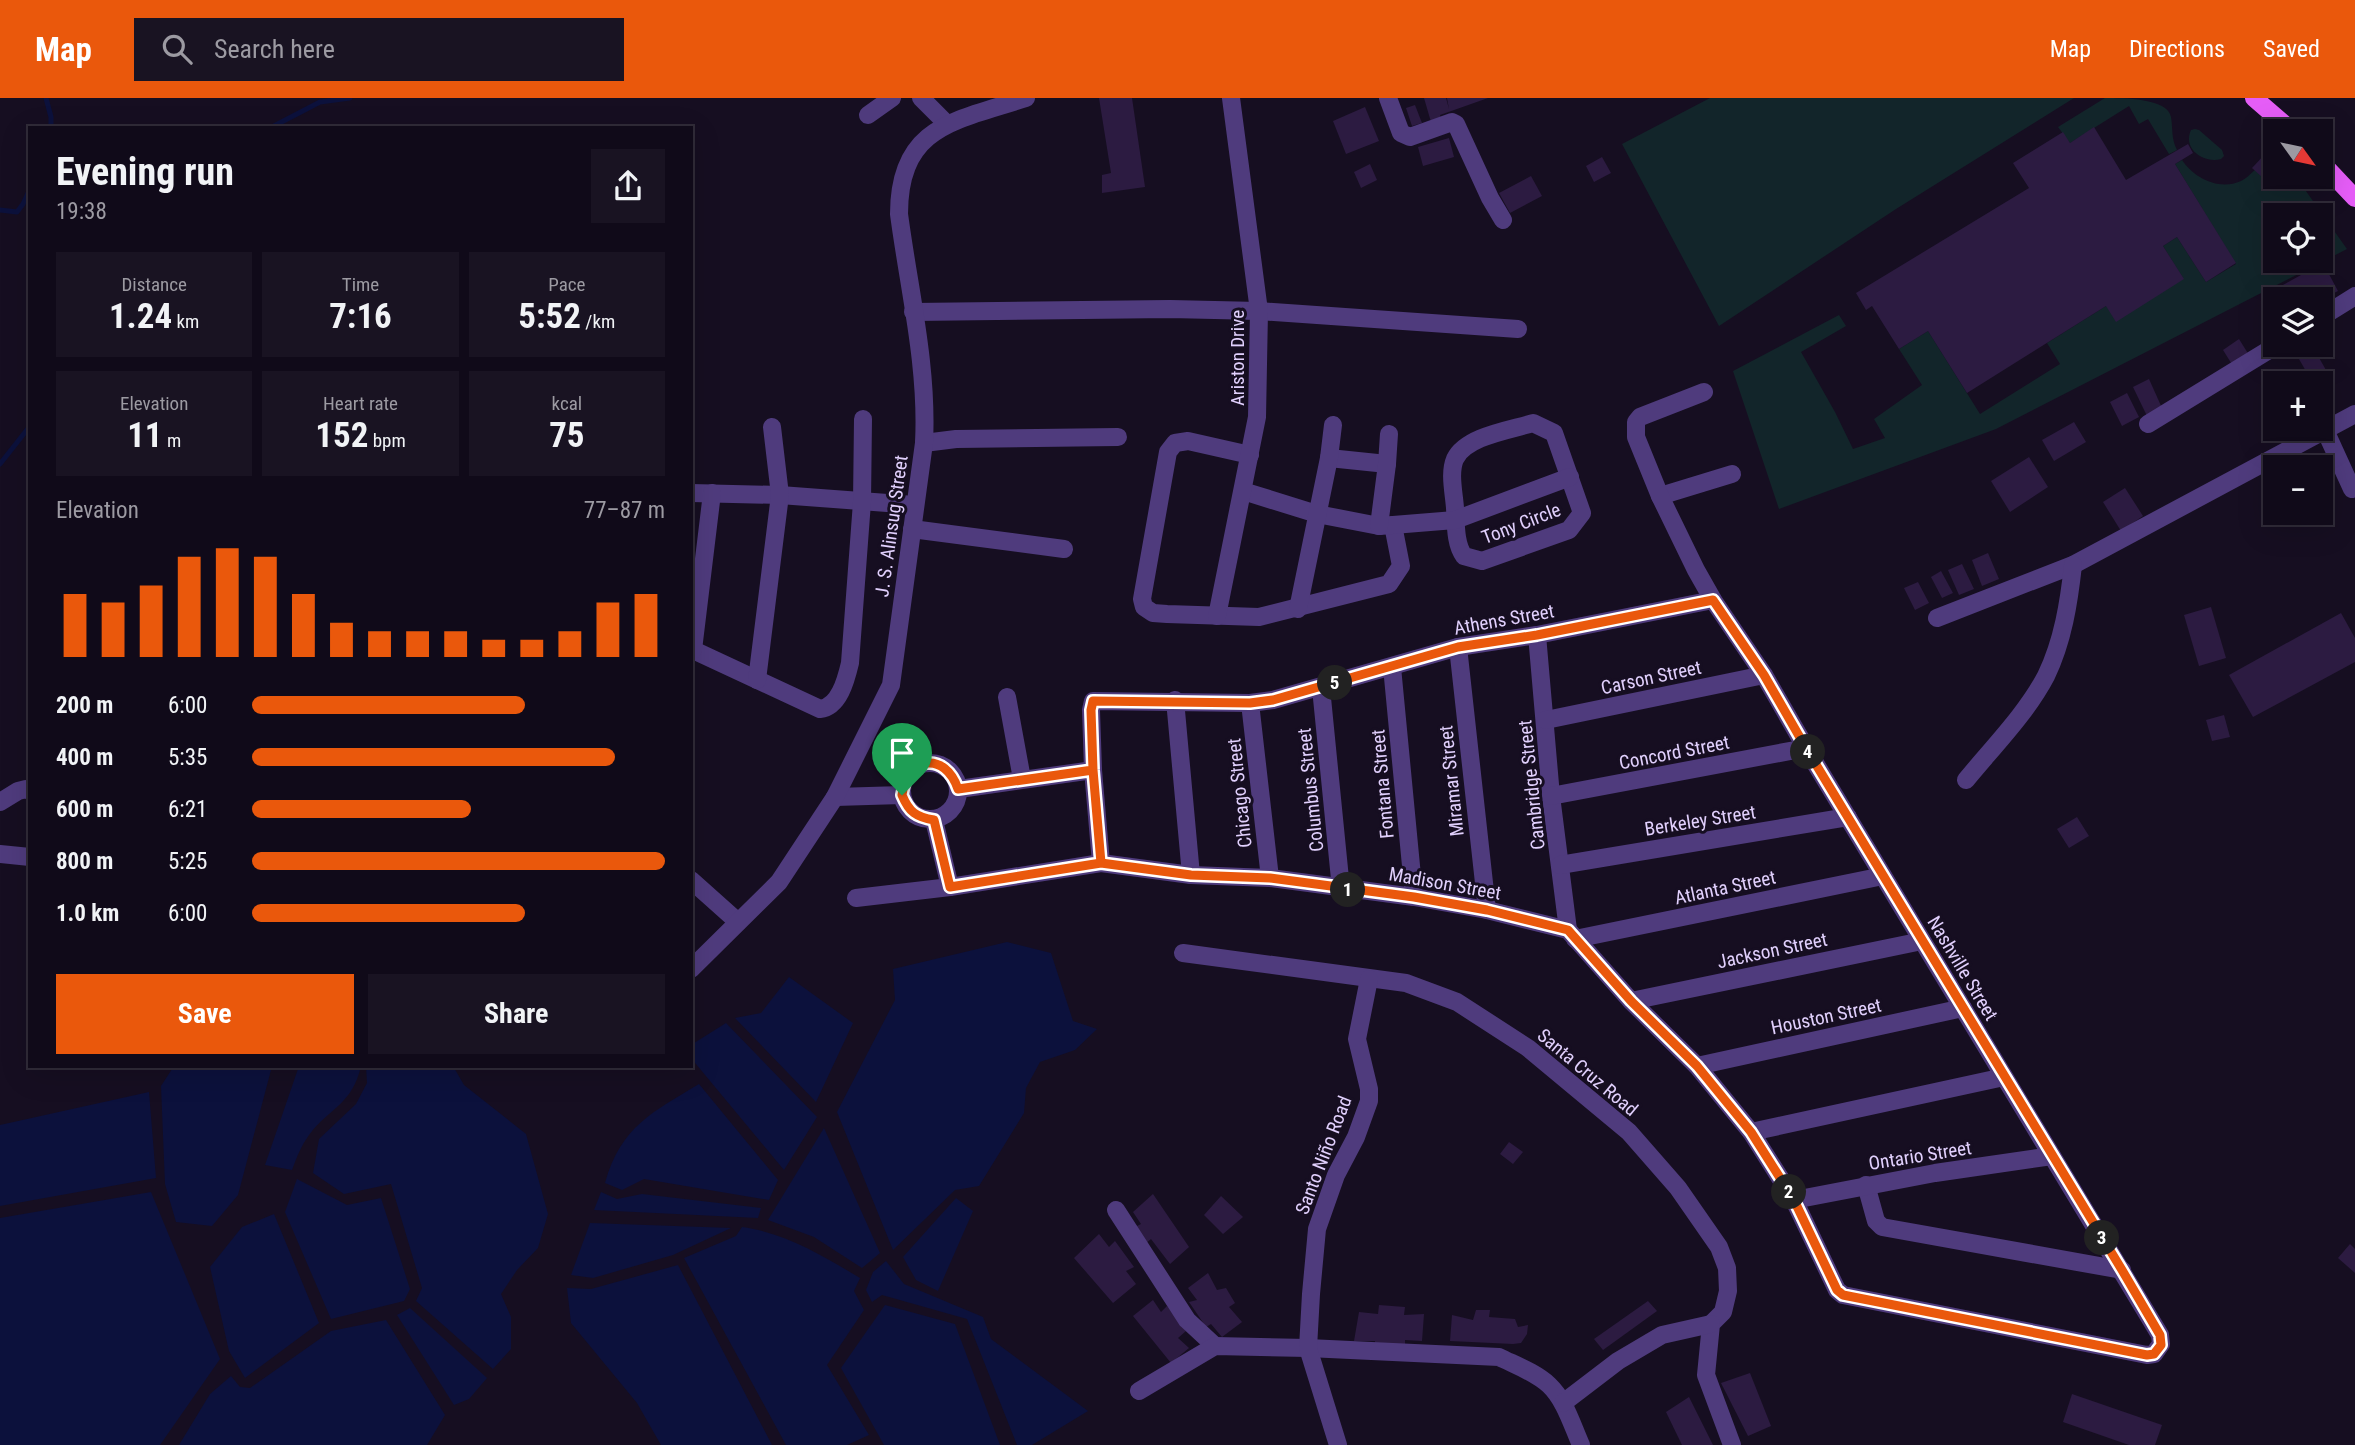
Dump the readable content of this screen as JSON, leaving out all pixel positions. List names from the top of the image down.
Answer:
{
  "streets": {
    "street": [
      "Ariston Drive",
      "Tony Circle",
      "J. S. Alinsug Street",
      "Athens Street",
      "Carson Street",
      "Concord Street",
      "Miramar Street",
      "Fontana Street",
      "Cambridge Street",
      "Columbus Street",
      "Chicago Street",
      "Berkeley Street",
      "Madison Street",
      "Atlanta Street",
      "Jackson Street",
      "Nashville Street",
      "Houston Street",
      "Santa Cruz Road",
      "Santo Niño Road",
      "Ontario Street"
    ]
  },
  "crossings": [
    ["Athens Street", "Miramar Street"],
    ["Athens Street", "Fontana Street"],
    ["Athens Street", "Cambridge Street"],
    ["Athens Street", "Columbus Street"],
    ["Athens Street", "Chicago Street"],
    ["Athens Street", "Nashville Street"],
    ["Carson Street", "Cambridge Street"],
    ["Carson Street", "Nashville Street"],
    ["Concord Street", "Cambridge Street"],
    ["Concord Street", "Nashville Street"],
    ["Miramar Street", "Madison Street"],
    ["Fontana Street", "Madison Street"],
    ["Cambridge Street", "Berkeley Street"],
    ["Cambridge Street", "Madison Street"],
    ["Cambridge Street", "Atlanta Street"],
    ["Columbus Street", "Madison Street"],
    ["Chicago Street", "Madison Street"],
    ["Berkeley Street", "Nashville Street"],
    ["Madison Street", "Atlanta Street"],
    ["Atlanta Street", "Nashville Street"],
    ["Jackson Street", "Nashville Street"],
    ["Nashville Street", "Houston Street"],
    ["Nashville Street", "Ontario Street"],
    ["Santa Cruz Road", "Santo Niño Road"]
  ],
  "north": "bottom right",
  "page": {
    "header": "Map",
    "search": "Search here",
    "nav": ["Map", "Directions", "Saved"],
    "map_buttons": ["+", "−"],
    "heading": ["Evening run", "19:38"],
    "stats": [
      ["Distance", "1.24 km"],
      ["Time", "7:16"],
      ["Pace", "5:52 /km"],
      ["Elevation", "11 m"],
      ["Heart rate", "152 bpm"],
      ["kcal", "75"]
    ],
    "chart": ["Elevation", "77–87 m"],
    "pins": [
      "5",
      "4",
      "1",
      "2",
      "3"
    ],
    "list": [
      {
        "name": "200 m",
        "note": "6:00"
      },
      {
        "name": "400 m",
        "note": "5:35"
      },
      {
        "name": "600 m",
        "note": "6:21"
      },
      {
        "name": "800 m",
        "note": "5:25"
      },
      {
        "name": "1.0 km",
        "note": "6:00"
      }
    ],
    "buttons": ["Save", "Share"]
  }
}
